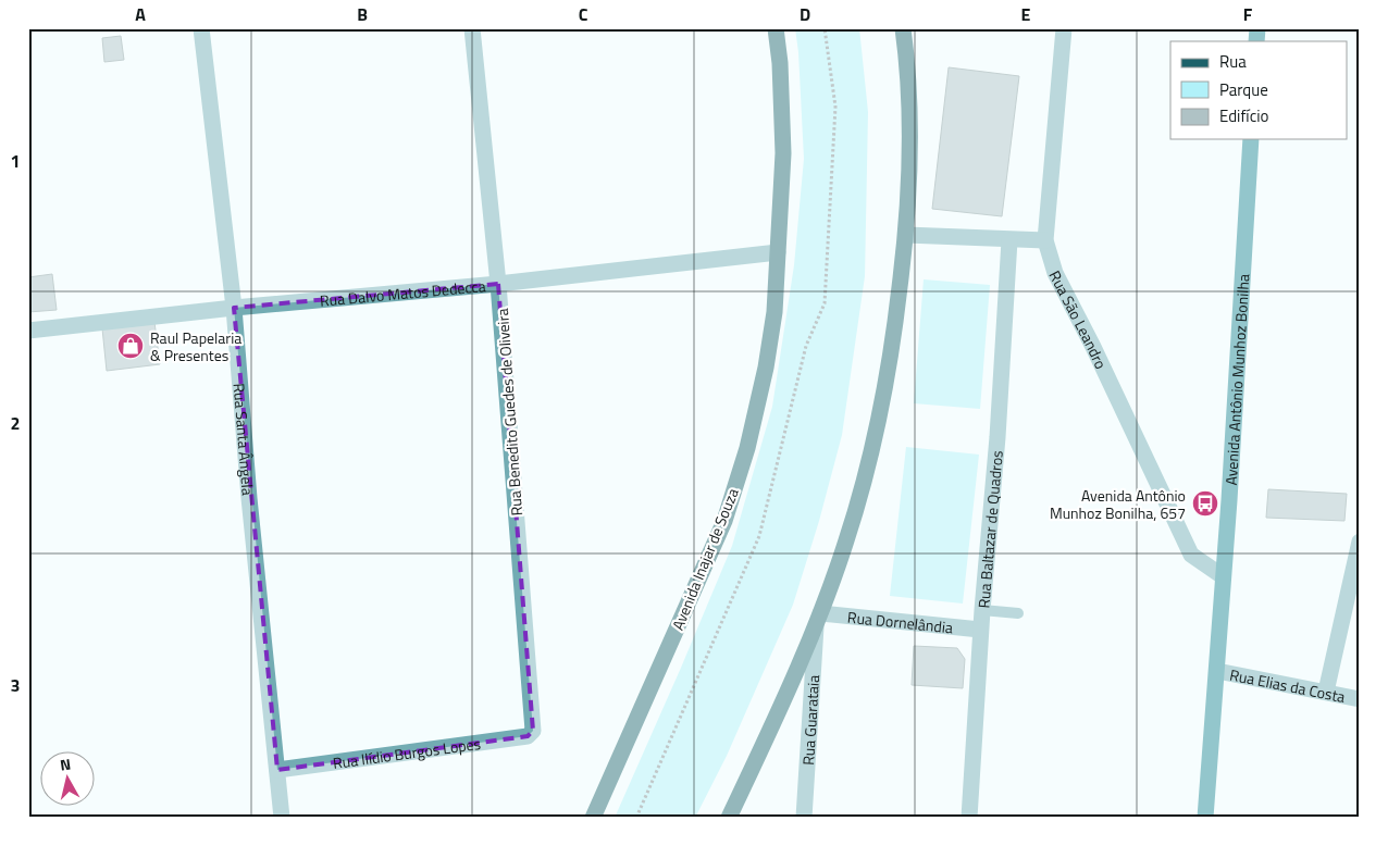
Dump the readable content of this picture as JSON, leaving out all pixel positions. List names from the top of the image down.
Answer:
{
  "streets": {
    "main road": ["Avenida Inajar de Souza"],
    "street": [
      "Rua Dalvo Matos Dedecca",
      "Rua São Leandro",
      "Avenida Antônio Munhoz Bonilha",
      "Rua Benedito Guedes de Oliveira",
      "Rua Santa Ângela",
      "Rua Baltazar de Quadros",
      "Rua Dornelândia",
      "Rua Elias da Costa",
      "Rua Guarataia",
      "Rua Ilídio Burgos Lopes"
    ]
  },
  "crossings": [
    ["Rua Dalvo Matos Dedecca", "Rua Benedito Guedes de Oliveira"],
    ["Rua Dalvo Matos Dedecca", "Rua Santa Ângela"],
    ["Rua Dalvo Matos Dedecca", "Avenida Inajar de Souza"],
    ["Rua São Leandro", "Avenida Antônio Munhoz Bonilha"],
    ["Avenida Antônio Munhoz Bonilha", "Rua Elias da Costa"],
    ["Rua Benedito Guedes de Oliveira", "Rua Ilídio Burgos Lopes"],
    ["Rua Santa Ângela", "Rua Ilídio Burgos Lopes"],
    ["Rua Baltazar de Quadros", "Rua Dornelândia"],
    ["Rua Dornelândia", "Rua Guarataia"]
  ],
  "places": {
    "shop": ["Raul Papelaria & Presentes"],
    "bus stop": ["Avenida Antônio Munhoz Bonilha, 657"]
  },
  "legend": ["Rua", "Parque", "Edifício"],
  "north": "top",
  "grid": {
    "columns": [
      "A",
      "B",
      "C",
      "D",
      "E",
      "F"
    ],
    "rows": ["1", "2", "3"]
  }
}
